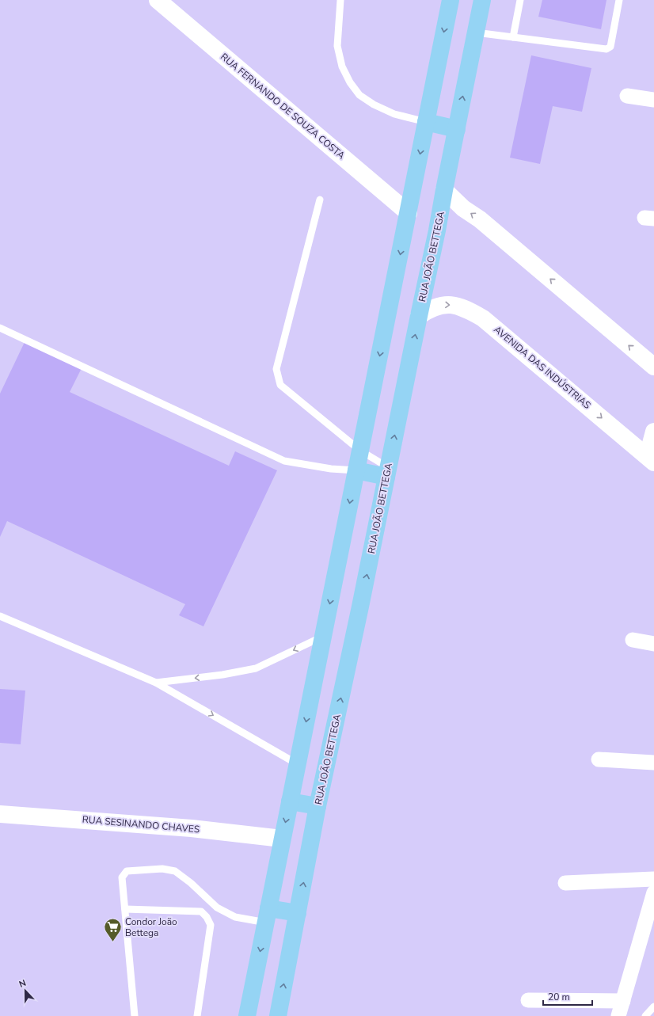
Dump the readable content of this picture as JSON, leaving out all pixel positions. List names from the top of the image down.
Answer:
{
  "streets": {
    "main road": ["RUA JOÃO BETTEGA"],
    "street": ["RUA FERNANDO DE SOUZA COSTA", "AVENIDA DAS INDÚSTRIAS", "RUA SESINANDO CHAVES"]
  },
  "crossings": [
    ["RUA JOÃO BETTEGA", "AVENIDA DAS INDÚSTRIAS"]
  ],
  "places": {
    "supermarket": ["Condor João Bettega"]
  },
  "scale_bar": "20 m",
  "north": "top"
}
